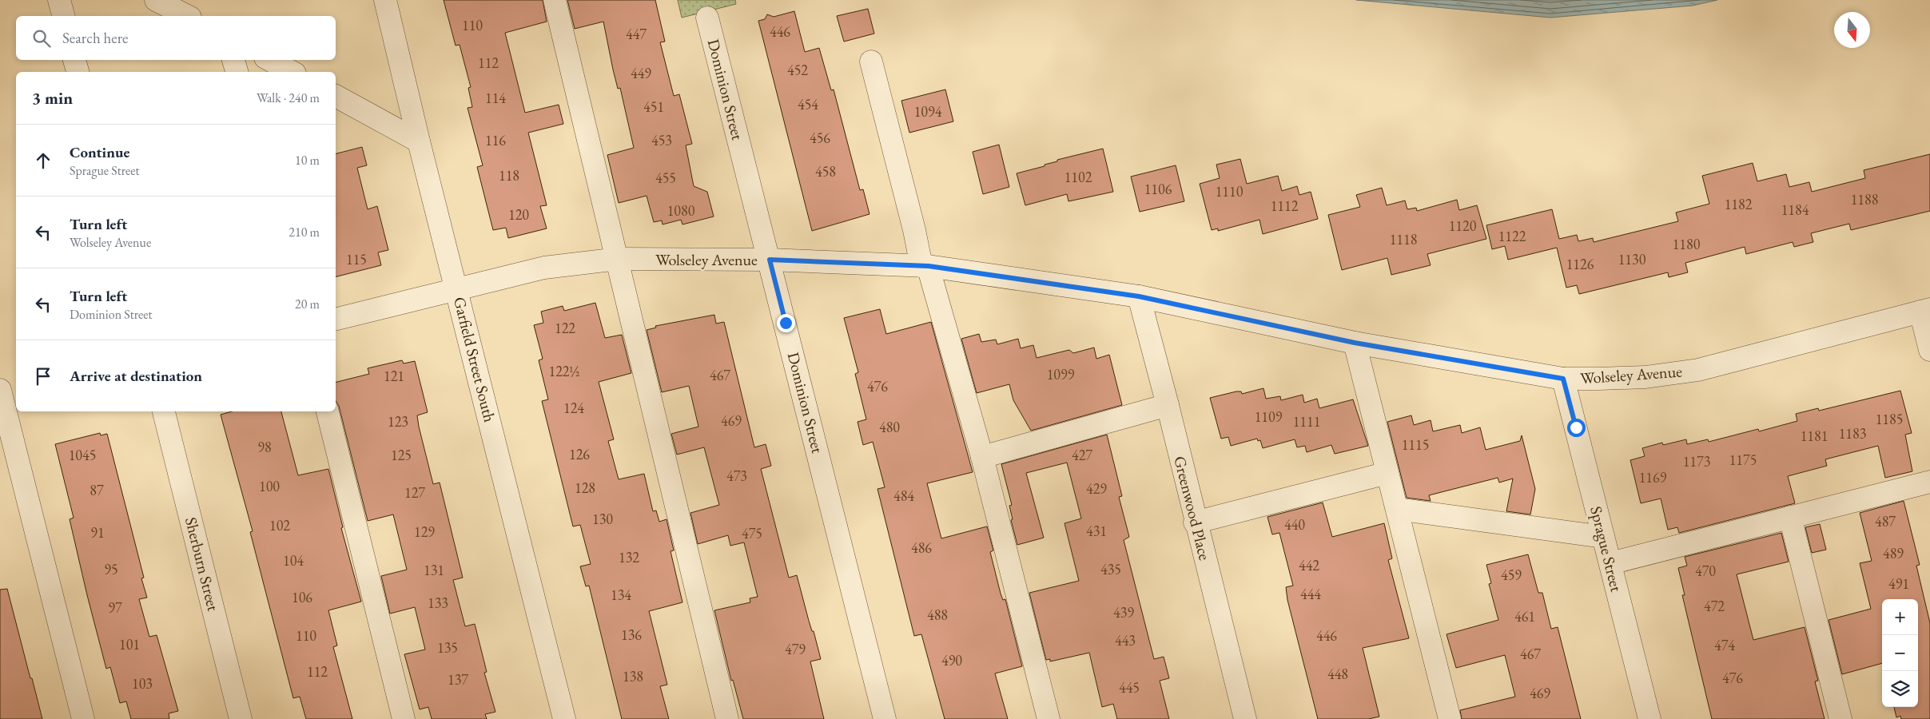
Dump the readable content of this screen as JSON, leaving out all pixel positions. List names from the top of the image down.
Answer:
{
  "streets": {
    "street": [
      "Dominion Street",
      "Wolseley Avenue",
      "Garfield Street South",
      "Greenwood Place",
      "Sprague Street",
      "Sherburn Street"
    ]
  },
  "crossings": [
    ["Dominion Street", "Wolseley Avenue"],
    ["Wolseley Avenue", "Garfield Street South"],
    ["Wolseley Avenue", "Greenwood Place"],
    ["Wolseley Avenue", "Sprague Street"]
  ],
  "house_numbers": [
    "110",
    "446",
    "447",
    "112",
    "452",
    "449",
    "114",
    "454",
    "451",
    "1094",
    "456",
    "116",
    "453",
    "458",
    "118",
    "1102",
    "455",
    "1106",
    "1110",
    "1188",
    "1182",
    "1112",
    "1184",
    "1080",
    "120",
    "1120",
    "1122",
    "1118",
    "1180",
    "115",
    "1130",
    "1126",
    "122",
    "122½",
    "1099",
    "467",
    "121",
    "476",
    "124",
    "1109",
    "1185",
    "469",
    "123",
    "1111",
    "480",
    "1183",
    "1181",
    "1115",
    "98",
    "126",
    "1045",
    "125",
    "427",
    "1175",
    "1173",
    "473",
    "1169",
    "100",
    "128",
    "429",
    "87",
    "127",
    "484",
    "130",
    "487",
    "440",
    "102",
    "431",
    "129",
    "91",
    "475",
    "486",
    "489",
    "132",
    "104",
    "442",
    "95",
    "435",
    "131",
    "470",
    "459",
    "491",
    "444",
    "134",
    "106",
    "133",
    "472",
    "97",
    "439",
    "488",
    "461",
    "136",
    "110",
    "446",
    "443",
    "101",
    "474",
    "135",
    "479",
    "467",
    "490",
    "112",
    "448",
    "138",
    "476",
    "137",
    "103",
    "445",
    "469"
  ],
  "north": "bottom",
  "page": {
    "search": "Search here",
    "heading": ["3 min", "Walk · 240 m"],
    "list": [
      ["Continue", "Sprague Street", "10 m"],
      ["Turn left", "Wolseley Avenue", "210 m"],
      ["Turn left", "Dominion Street", "20 m"],
      "Arrive at destination"
    ],
    "map_buttons": ["+", "−"]
  }
}
